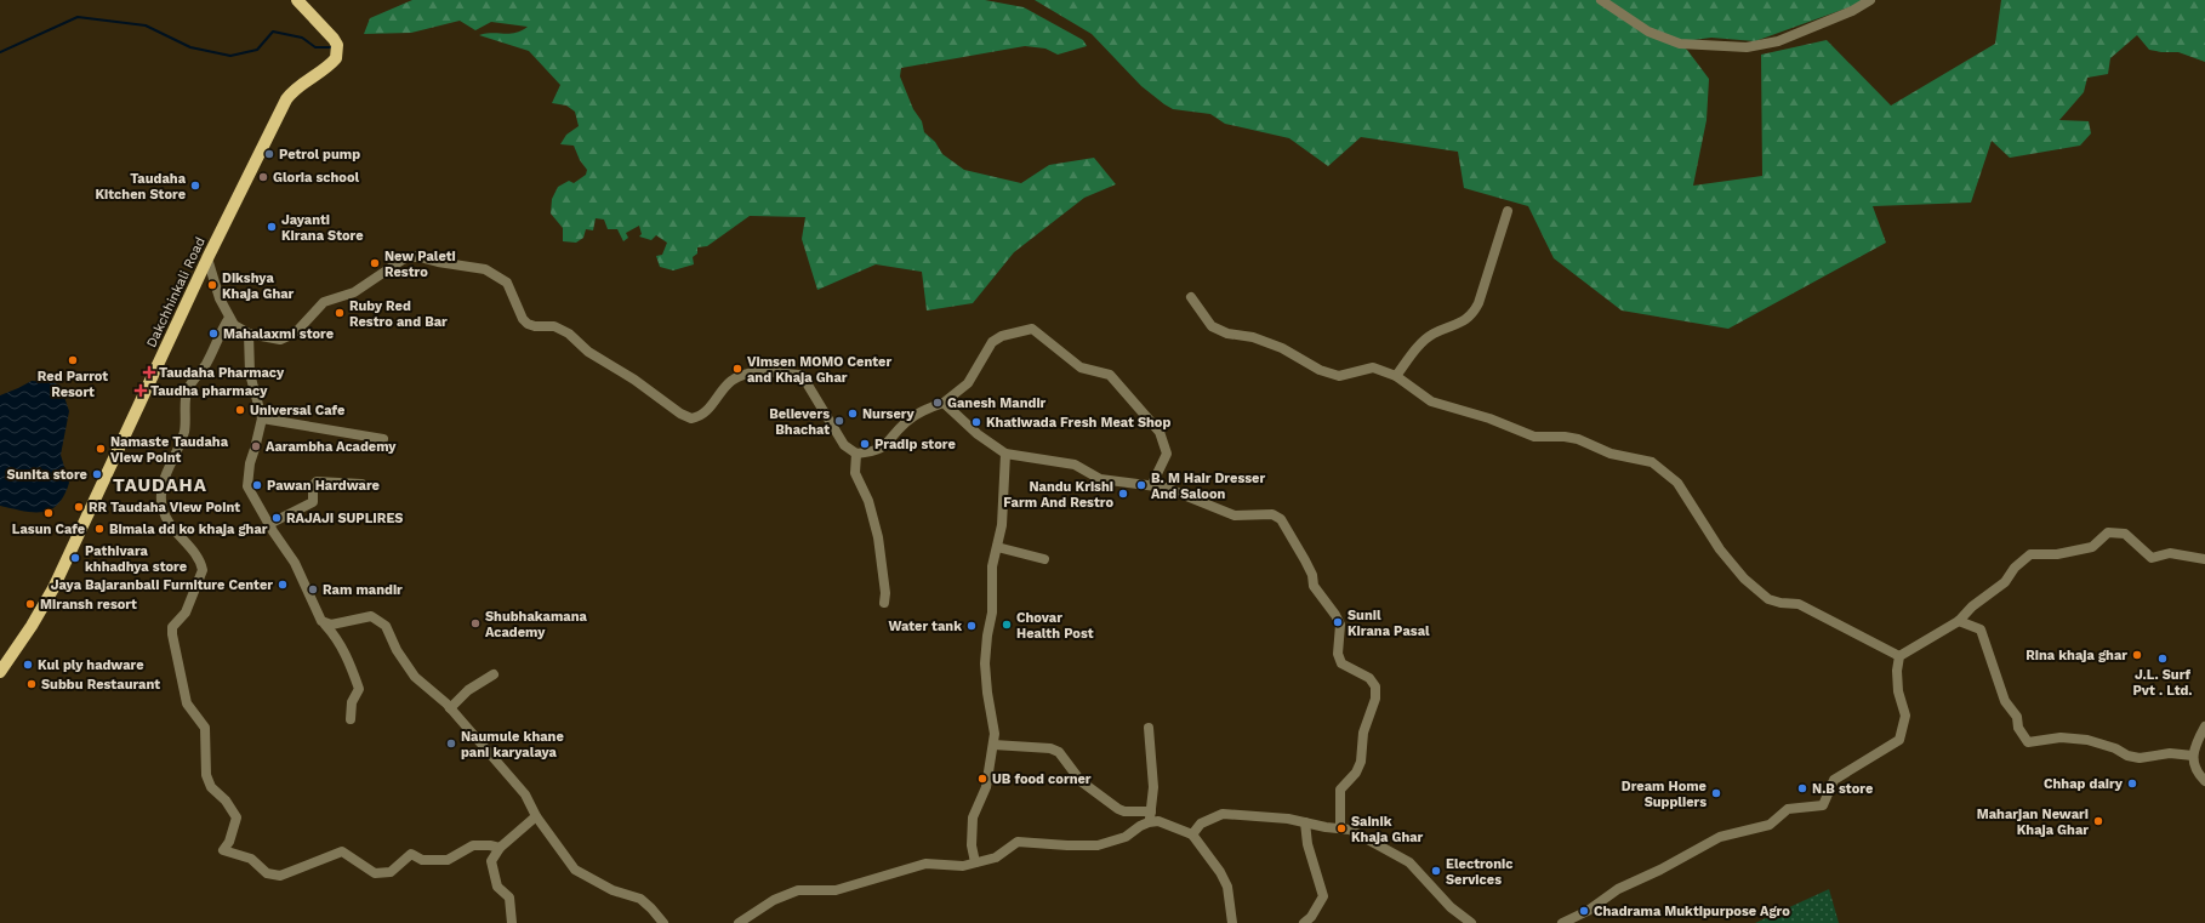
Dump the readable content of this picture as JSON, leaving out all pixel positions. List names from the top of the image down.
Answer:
{
  "streets": {
    "main road": ["Dakchhinkali Road"]
  },
  "districts": ["TAUDAHA"],
  "places": {
    "other": [
      "Petrol pump",
      "Gloria school",
      "Taudaha Kitchen Store",
      "Jayanti Kirana Store",
      "New Paleti Restro",
      "Dikshya Khaja Ghar",
      "Ruby Red Restro and Bar",
      "Mahalaxmi store",
      "Red Parrot Resort",
      "Vimsen MOMO Center and Khaja Ghar",
      "Ganesh Mandir",
      "Universal Cafe",
      "Nursery",
      "Believers Bhachat",
      "Khatiwada Fresh Meat Shop",
      "Pradip store",
      "Aarambha Academy",
      "Namaste Taudaha View Point",
      "Sunita store",
      "Pawan Hardware",
      "B. M Hair Dresser And Saloon",
      "Nandu Krishi Farm And Restro",
      "RR Taudaha View Point",
      "Lasun Cafe",
      "RAJAJI SUPLIRES",
      "Bimala dd ko khaja ghar",
      "Pathivara khhadhya store",
      "Jaya Bajaranbali Furniture Center",
      "Ram mandir",
      "Miransh resort",
      "Sunil Kirana Pasal",
      "Shubhakamana Academy",
      "Chovar Health Post",
      "Water tank",
      "Rina khaja ghar",
      "J.L. Surf Pvt . Ltd.",
      "Kul ply hadware",
      "Subbu Restaurant",
      "Naumule khane pani karyalaya",
      "UB food corner",
      "Chhap dairy",
      "N.B store",
      "Dream Home Suppliers",
      "Maharjan Newari Khaja Ghar",
      "Sainik Khaja Ghar",
      "Electronic Services",
      "Chadrama Muktipurpose Agro"
    ],
    "health": ["Taudaha Pharmacy", "Taudha pharmacy"]
  }
}
